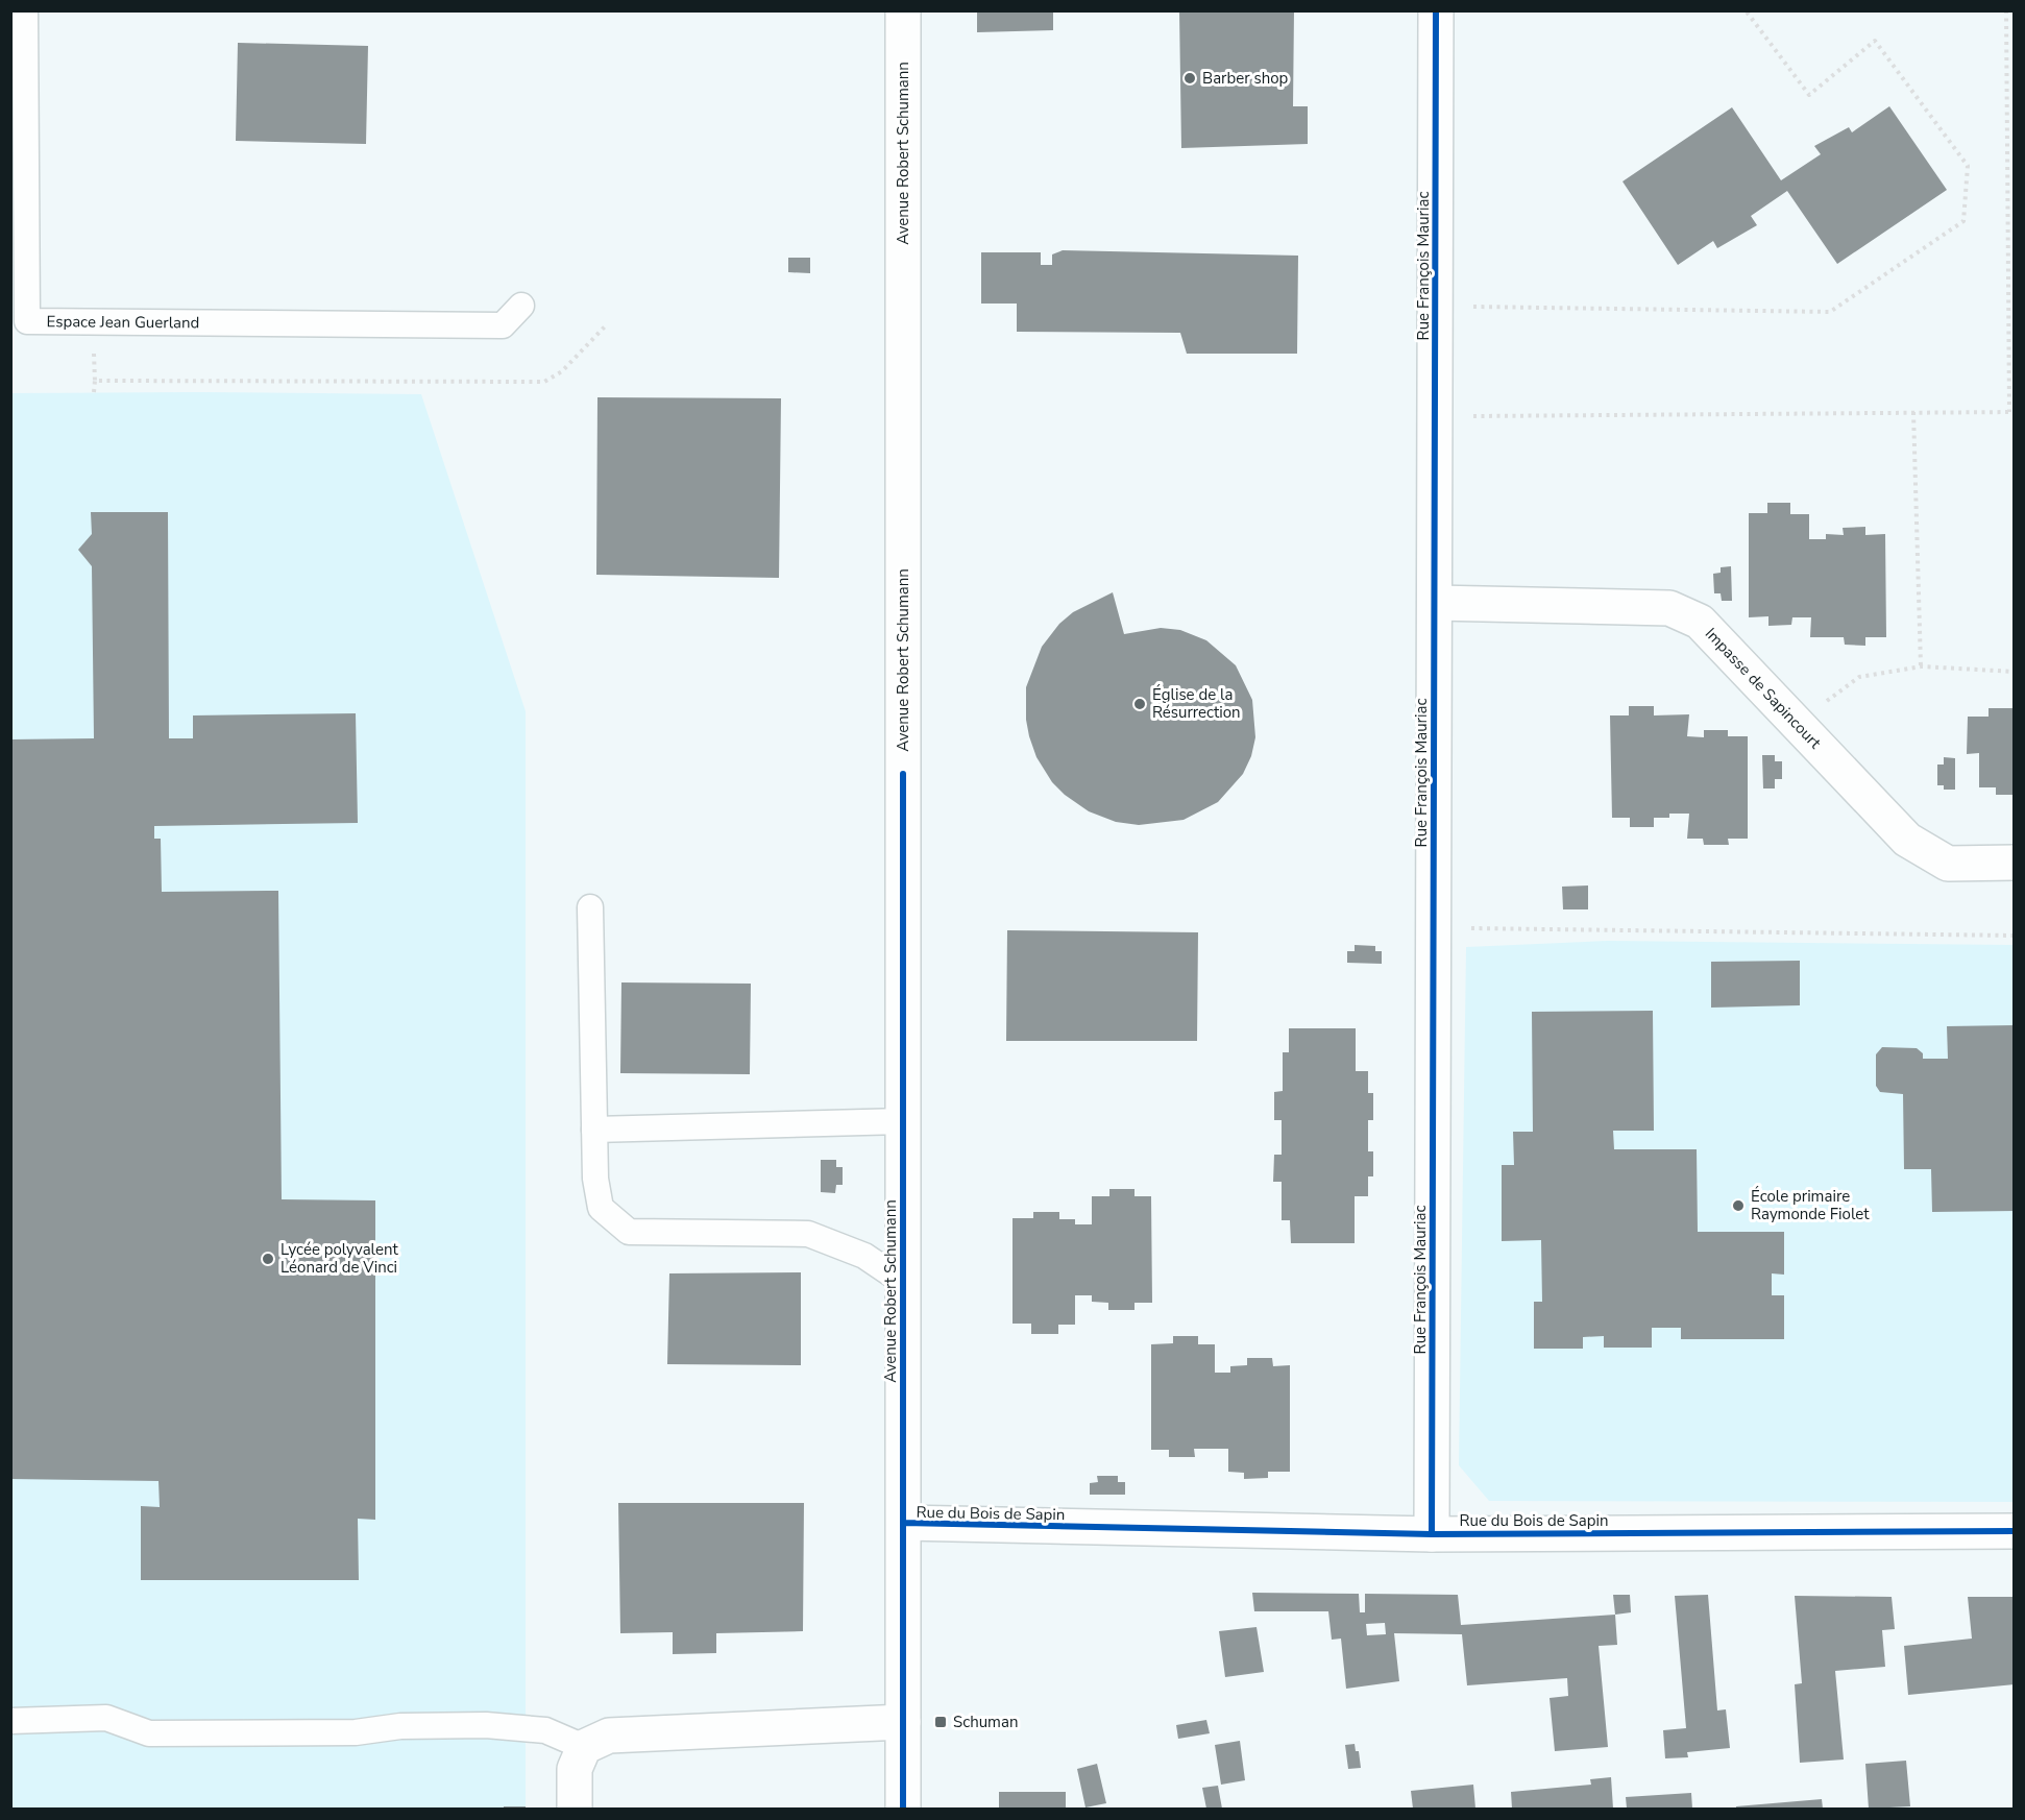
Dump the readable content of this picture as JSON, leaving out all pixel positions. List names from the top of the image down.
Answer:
{
  "streets": {
    "street": [
      "Avenue Robert Schumann",
      "Rue François Mauriac",
      "Impasse de Sapincourt",
      "Rue du Bois de Sapin"
    ],
    "lane": ["Espace Jean Guerland"]
  },
  "crossings": [
    ["Avenue Robert Schumann", "Rue du Bois de Sapin"],
    ["Rue François Mauriac", "Impasse de Sapincourt"],
    ["Rue François Mauriac", "Rue du Bois de Sapin"]
  ],
  "places": {
    "other": [
      "Barber shop",
      "Église de la Résurrection",
      "École primaire Raymonde Fiolet",
      "Lycée polyvalent Léonard de Vinci"
    ],
    "transit": ["Schuman"]
  }
}
